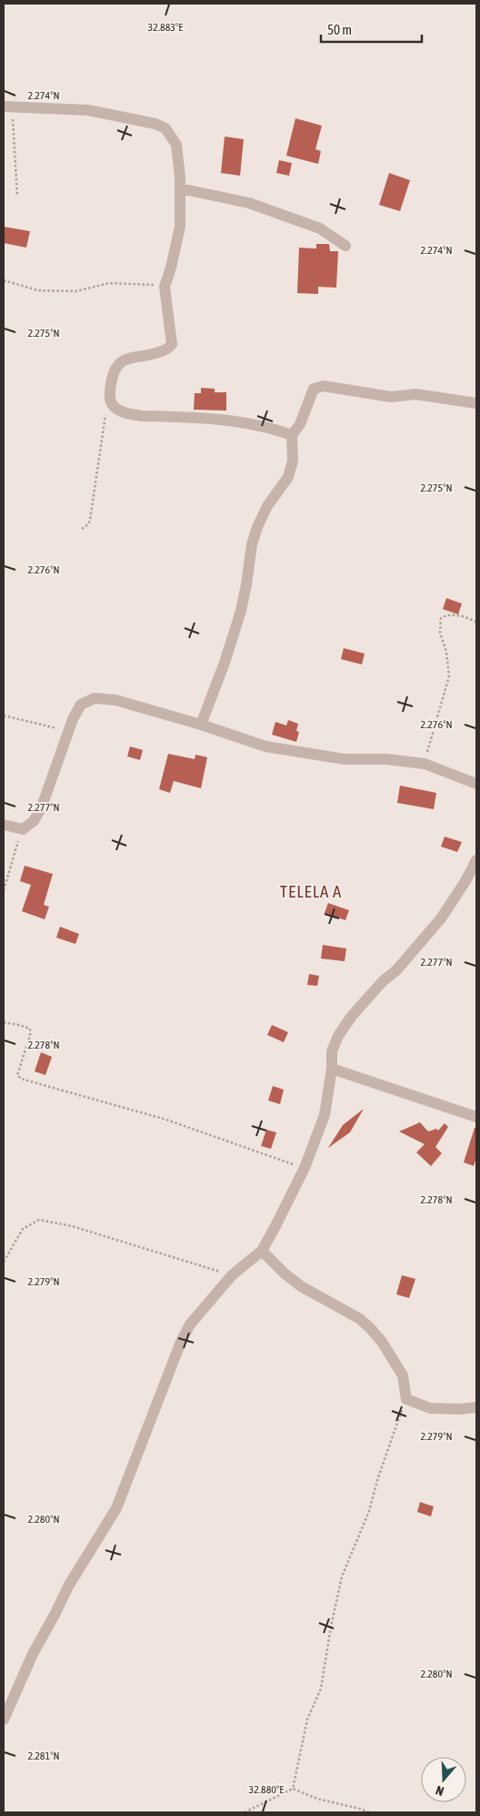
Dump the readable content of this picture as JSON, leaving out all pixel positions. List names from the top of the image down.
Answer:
{
  "districts": ["TELELA A"],
  "scale_bar": "50 m",
  "north": "bottom",
  "coordinates": [
    "32.883°E",
    "2.274°N",
    "2.275°N",
    "2.276°N",
    "2.277°N",
    "2.278°N",
    "2.279°N",
    "2.280°N",
    "2.281°N",
    "32.880°E"
  ]
}
